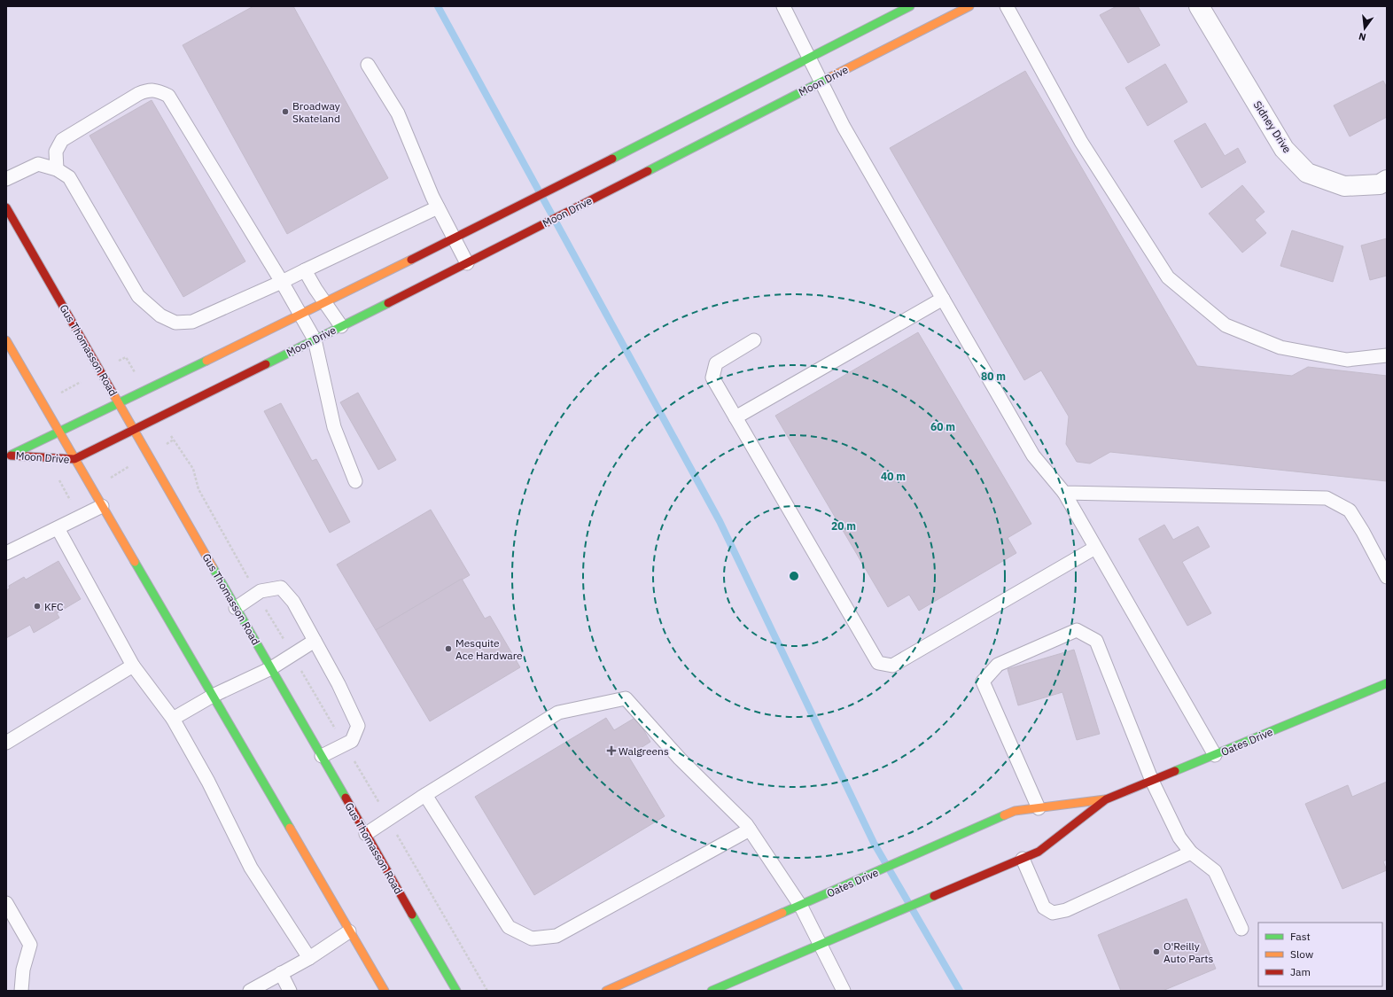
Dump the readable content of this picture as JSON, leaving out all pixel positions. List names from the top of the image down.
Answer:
{
  "streets": {
    "main road": ["Moon Drive", "Gus Thomasson Road", "Oates Drive"],
    "street": ["Sidney Drive"]
  },
  "crossings": [
    ["Moon Drive", "Gus Thomasson Road"]
  ],
  "places": {
    "other": [
      "Broadway Skateland",
      "KFC",
      "Mesquite Ace Hardware",
      "O'Reilly Auto Parts"
    ],
    "health": ["Walgreens"]
  },
  "legend": ["Fast", "Slow", "Jam"],
  "north": "bottom",
  "rings": [
    "80 m",
    "60 m",
    "40 m",
    "20 m"
  ]
}
